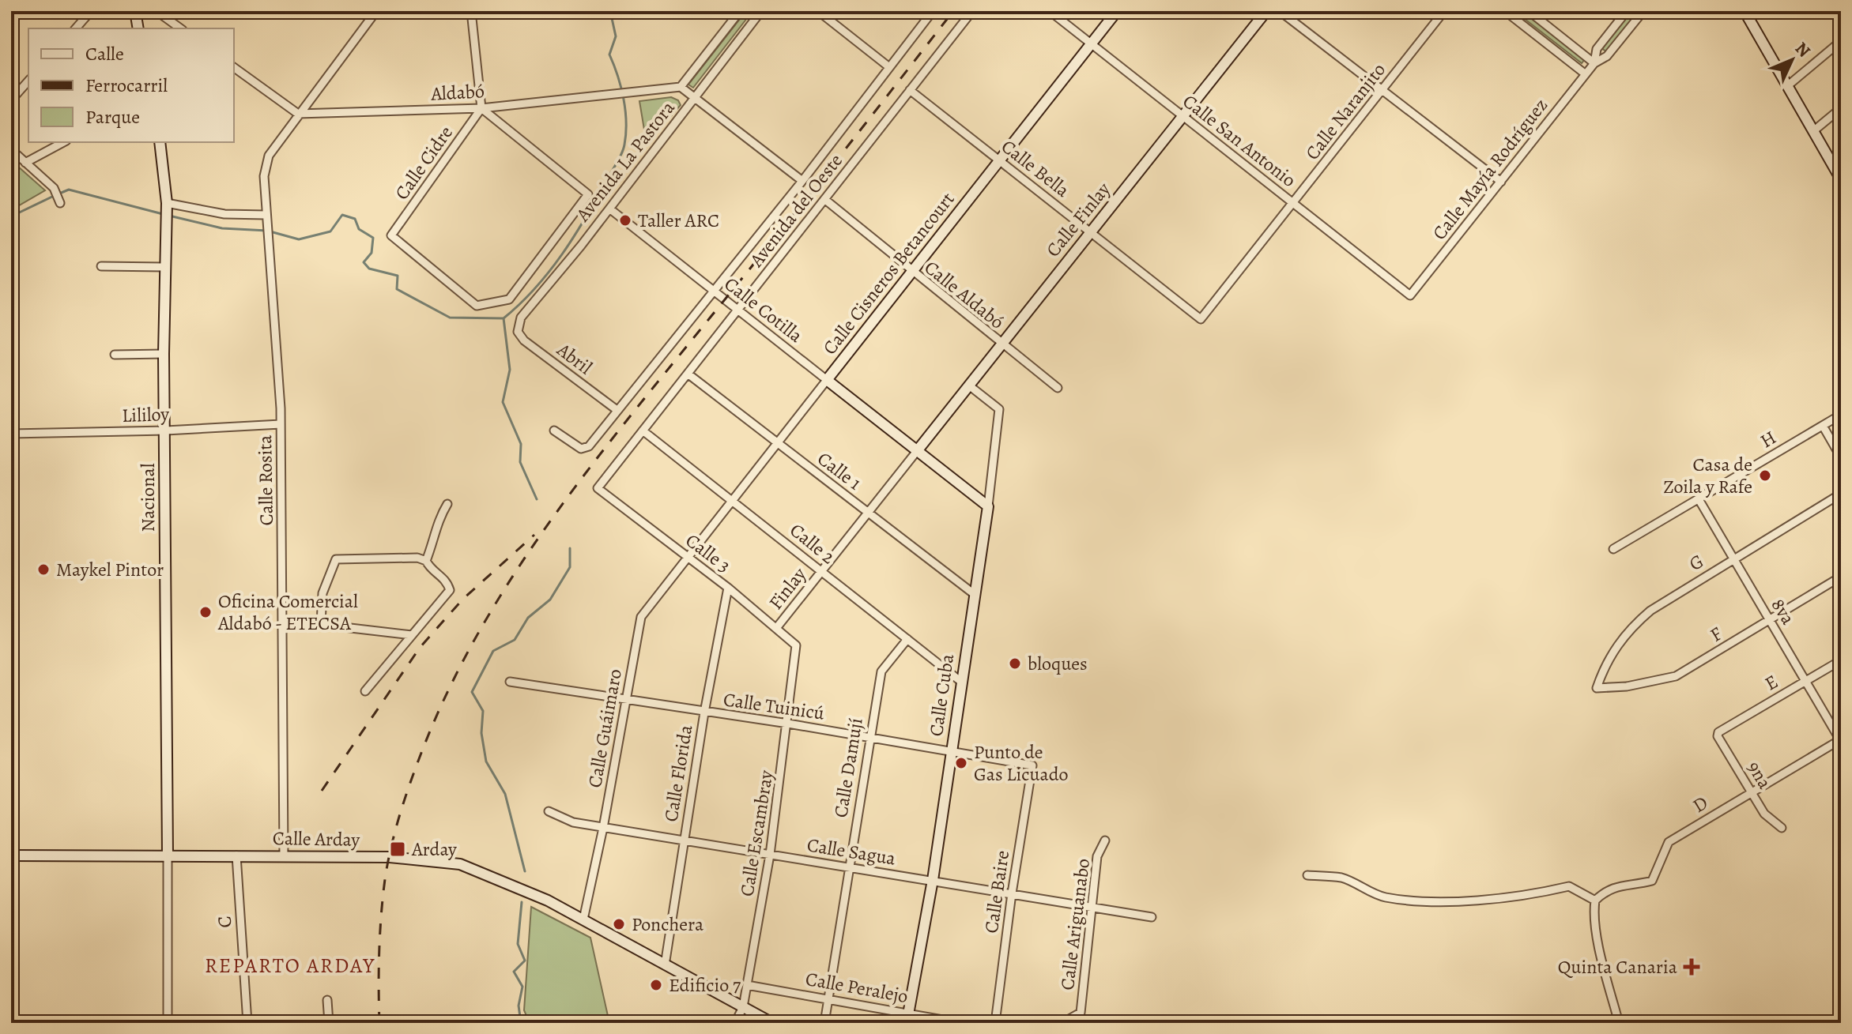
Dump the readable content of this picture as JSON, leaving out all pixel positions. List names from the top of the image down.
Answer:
{
  "streets": {
    "street": [
      "Aldabó",
      "Calle Naranjito",
      "Calle San Antonio",
      "Avenida La Pastora",
      "Calle Cidre",
      "Calle Bella",
      "Calle Mayía Rodríguez",
      "Avenida del Oeste",
      "Calle Finlay",
      "Calle Cisneros Betancourt",
      "Calle Aldabó",
      "Calle Cotilla",
      "Abril",
      "Lililoy",
      "H",
      "Calle 1",
      "Calle Rosita",
      "Nacional",
      "Calle 2",
      "Calle 3",
      "G",
      "Finlay",
      "8va",
      "F",
      "E",
      "Calle Cuba",
      "Calle Tuinicú",
      "Calle Guáimaro",
      "Calle Damují",
      "Calle Florida",
      "9na",
      "D",
      "Calle Escambray",
      "Calle Arday",
      "Calle Sagua",
      "Calle Baire",
      "C",
      "Calle Ariguanabo",
      "Calle Peralejo"
    ]
  },
  "crossings": [
    ["Aldabó", "Avenida La Pastora"],
    ["Aldabó", "Calle Cidre"],
    ["Aldabó", "Calle Rosita"],
    ["Calle Naranjito", "Calle San Antonio"],
    ["Calle Naranjito", "Calle Bella"],
    ["Calle San Antonio", "Calle Mayía Rodríguez"],
    ["Calle San Antonio", "Calle Finlay"],
    ["Calle San Antonio", "Calle Cisneros Betancourt"],
    ["Avenida La Pastora", "Calle Cidre"],
    ["Avenida La Pastora", "Calle Cotilla"],
    ["Avenida La Pastora", "Abril"],
    ["Calle Bella", "Avenida del Oeste"],
    ["Calle Bella", "Calle Finlay"],
    ["Calle Bella", "Calle Cisneros Betancourt"],
    ["Avenida del Oeste", "Calle Aldabó"],
    ["Avenida del Oeste", "Calle Cotilla"],
    ["Avenida del Oeste", "Abril"],
    ["Avenida del Oeste", "Calle 1"],
    ["Avenida del Oeste", "Calle 2"],
    ["Avenida del Oeste", "Calle 3"],
    ["Calle Finlay", "Calle Aldabó"],
    ["Calle Finlay", "Calle Cotilla"],
    ["Calle Finlay", "Finlay"],
    ["Calle Finlay", "Calle Cuba"],
    ["Calle Cisneros Betancourt", "Calle Aldabó"],
    ["Calle Cisneros Betancourt", "Calle Cotilla"],
    ["Calle Cisneros Betancourt", "Calle 1"],
    ["Calle Cisneros Betancourt", "Calle 2"],
    ["Calle Cisneros Betancourt", "Calle 3"],
    ["Calle Cisneros Betancourt", "Calle Guáimaro"],
    ["Calle Cotilla", "Finlay"],
    ["Calle Cotilla", "Calle Cuba"],
    ["Lililoy", "Calle Rosita"],
    ["Lililoy", "Nacional"],
    ["H", "8va"],
    ["Calle 1", "Finlay"],
    ["Calle 1", "Calle Cuba"],
    ["Calle Rosita", "Calle Arday"],
    ["Nacional", "Calle Arday"],
    ["Calle 2", "Finlay"],
    ["Calle 2", "Calle Cuba"],
    ["Calle 2", "Calle Damují"],
    ["Calle 3", "Finlay"],
    ["Calle 3", "Calle Guáimaro"],
    ["Calle 3", "Calle Florida"],
    ["Calle 3", "Calle Escambray"],
    ["G", "8va"],
    ["G", "F"],
    ["8va", "F"],
    ["8va", "E"],
    ["8va", "D"],
    ["E", "9na"],
    ["Calle Cuba", "Calle Tuinicú"],
    ["Calle Cuba", "Calle Sagua"],
    ["Calle Cuba", "Calle Peralejo"],
    ["Calle Tuinicú", "Calle Guáimaro"],
    ["Calle Tuinicú", "Calle Damují"],
    ["Calle Tuinicú", "Calle Florida"],
    ["Calle Tuinicú", "Calle Escambray"],
    ["Calle Tuinicú", "Calle Baire"],
    ["Calle Guáimaro", "Calle Arday"],
    ["Calle Guáimaro", "Calle Sagua"],
    ["Calle Damují", "Calle Sagua"],
    ["Calle Damují", "Calle Peralejo"],
    ["Calle Florida", "Calle Arday"],
    ["Calle Florida", "Calle Sagua"],
    ["9na", "D"],
    ["Calle Escambray", "Calle Arday"],
    ["Calle Escambray", "Calle Sagua"],
    ["Calle Escambray", "Calle Peralejo"],
    ["Calle Arday", "C"],
    ["Calle Sagua", "Calle Baire"],
    ["Calle Sagua", "Calle Ariguanabo"]
  ],
  "districts": ["REPARTO ARDAY"],
  "places": {
    "other": [
      "Taller ARC",
      "Casa de Zoila y Rafe",
      "Maykel Pintor",
      "Oficina Comercial Aldabó - ETECSA",
      "bloques",
      "Punto de Gas Licuado",
      "Ponchera",
      "Edificio 7"
    ],
    "transit": ["Arday"],
    "health": ["Quinta Canaria"]
  },
  "legend": ["Calle", "Ferrocarril", "Parque"],
  "north": "top right"
}
